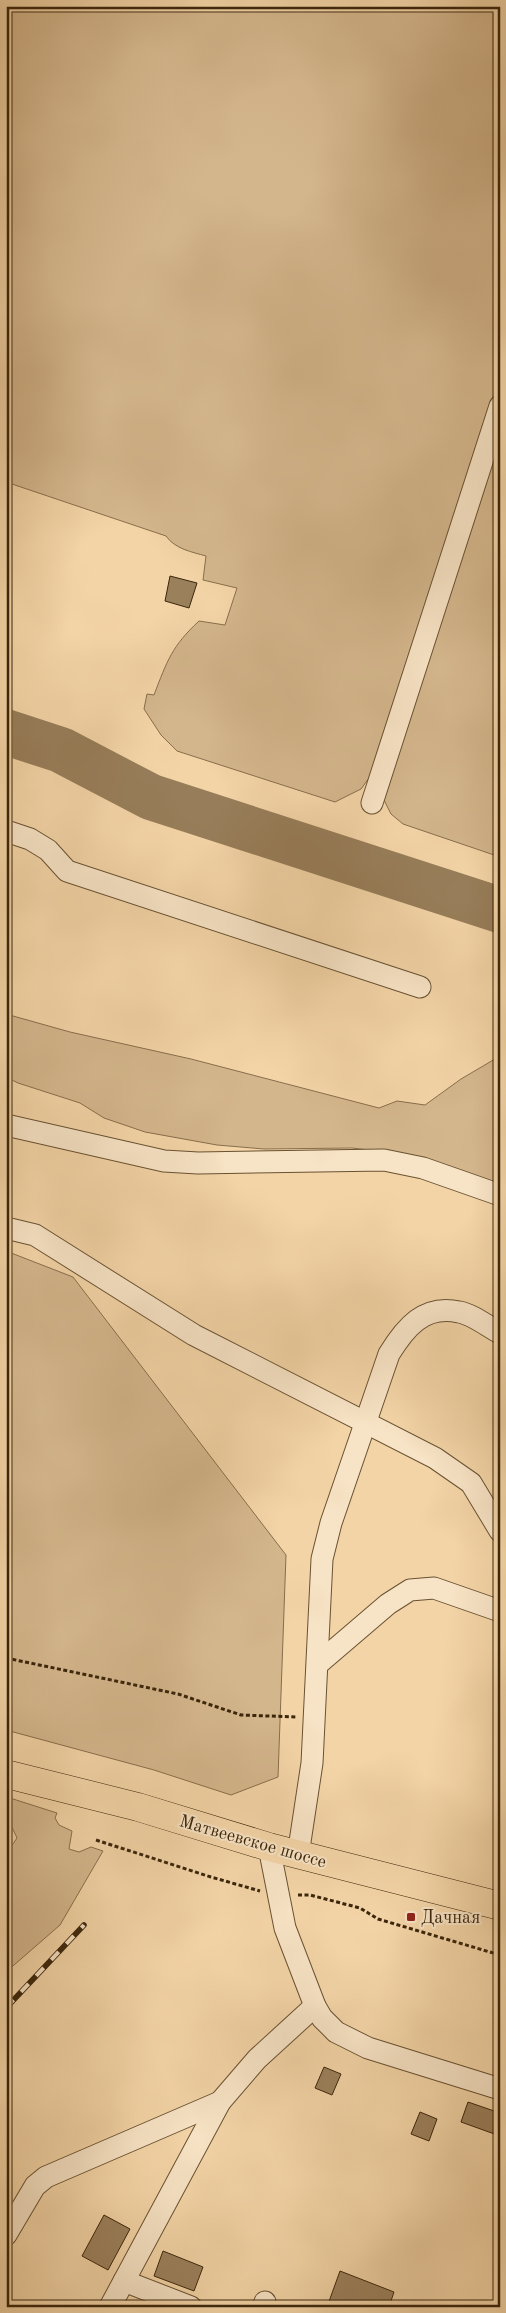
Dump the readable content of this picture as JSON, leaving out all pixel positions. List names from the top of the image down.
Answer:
{
  "streets": {
    "main road": ["Матвеевское шоссе"]
  },
  "places": {
    "transit": ["Дачная"]
  }
}
